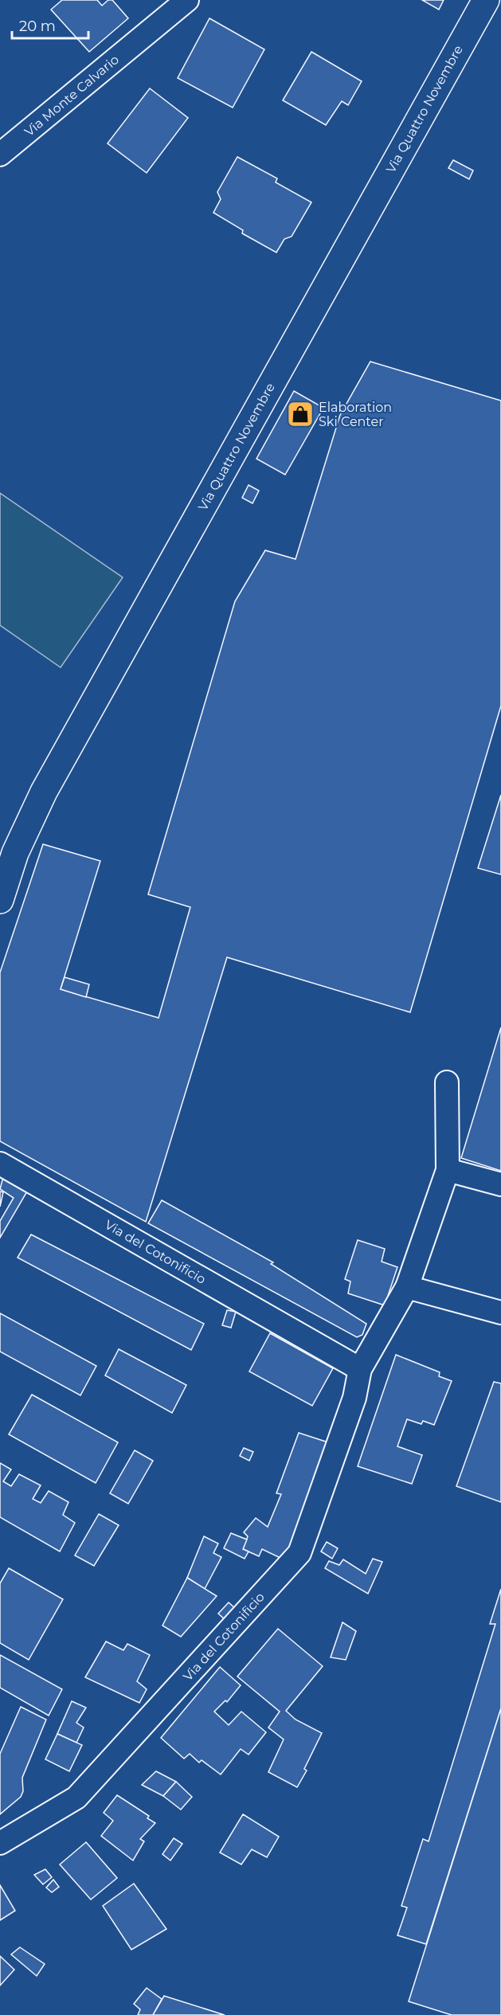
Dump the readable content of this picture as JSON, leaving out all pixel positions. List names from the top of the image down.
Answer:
{
  "streets": {
    "main road": ["Via Quattro Novembre"],
    "street": ["Via Monte Calvario", "Via del Cotonificio"]
  },
  "places": {
    "shop": ["Elaboration Ski Center"]
  },
  "scale_bar": "20 m"
}
